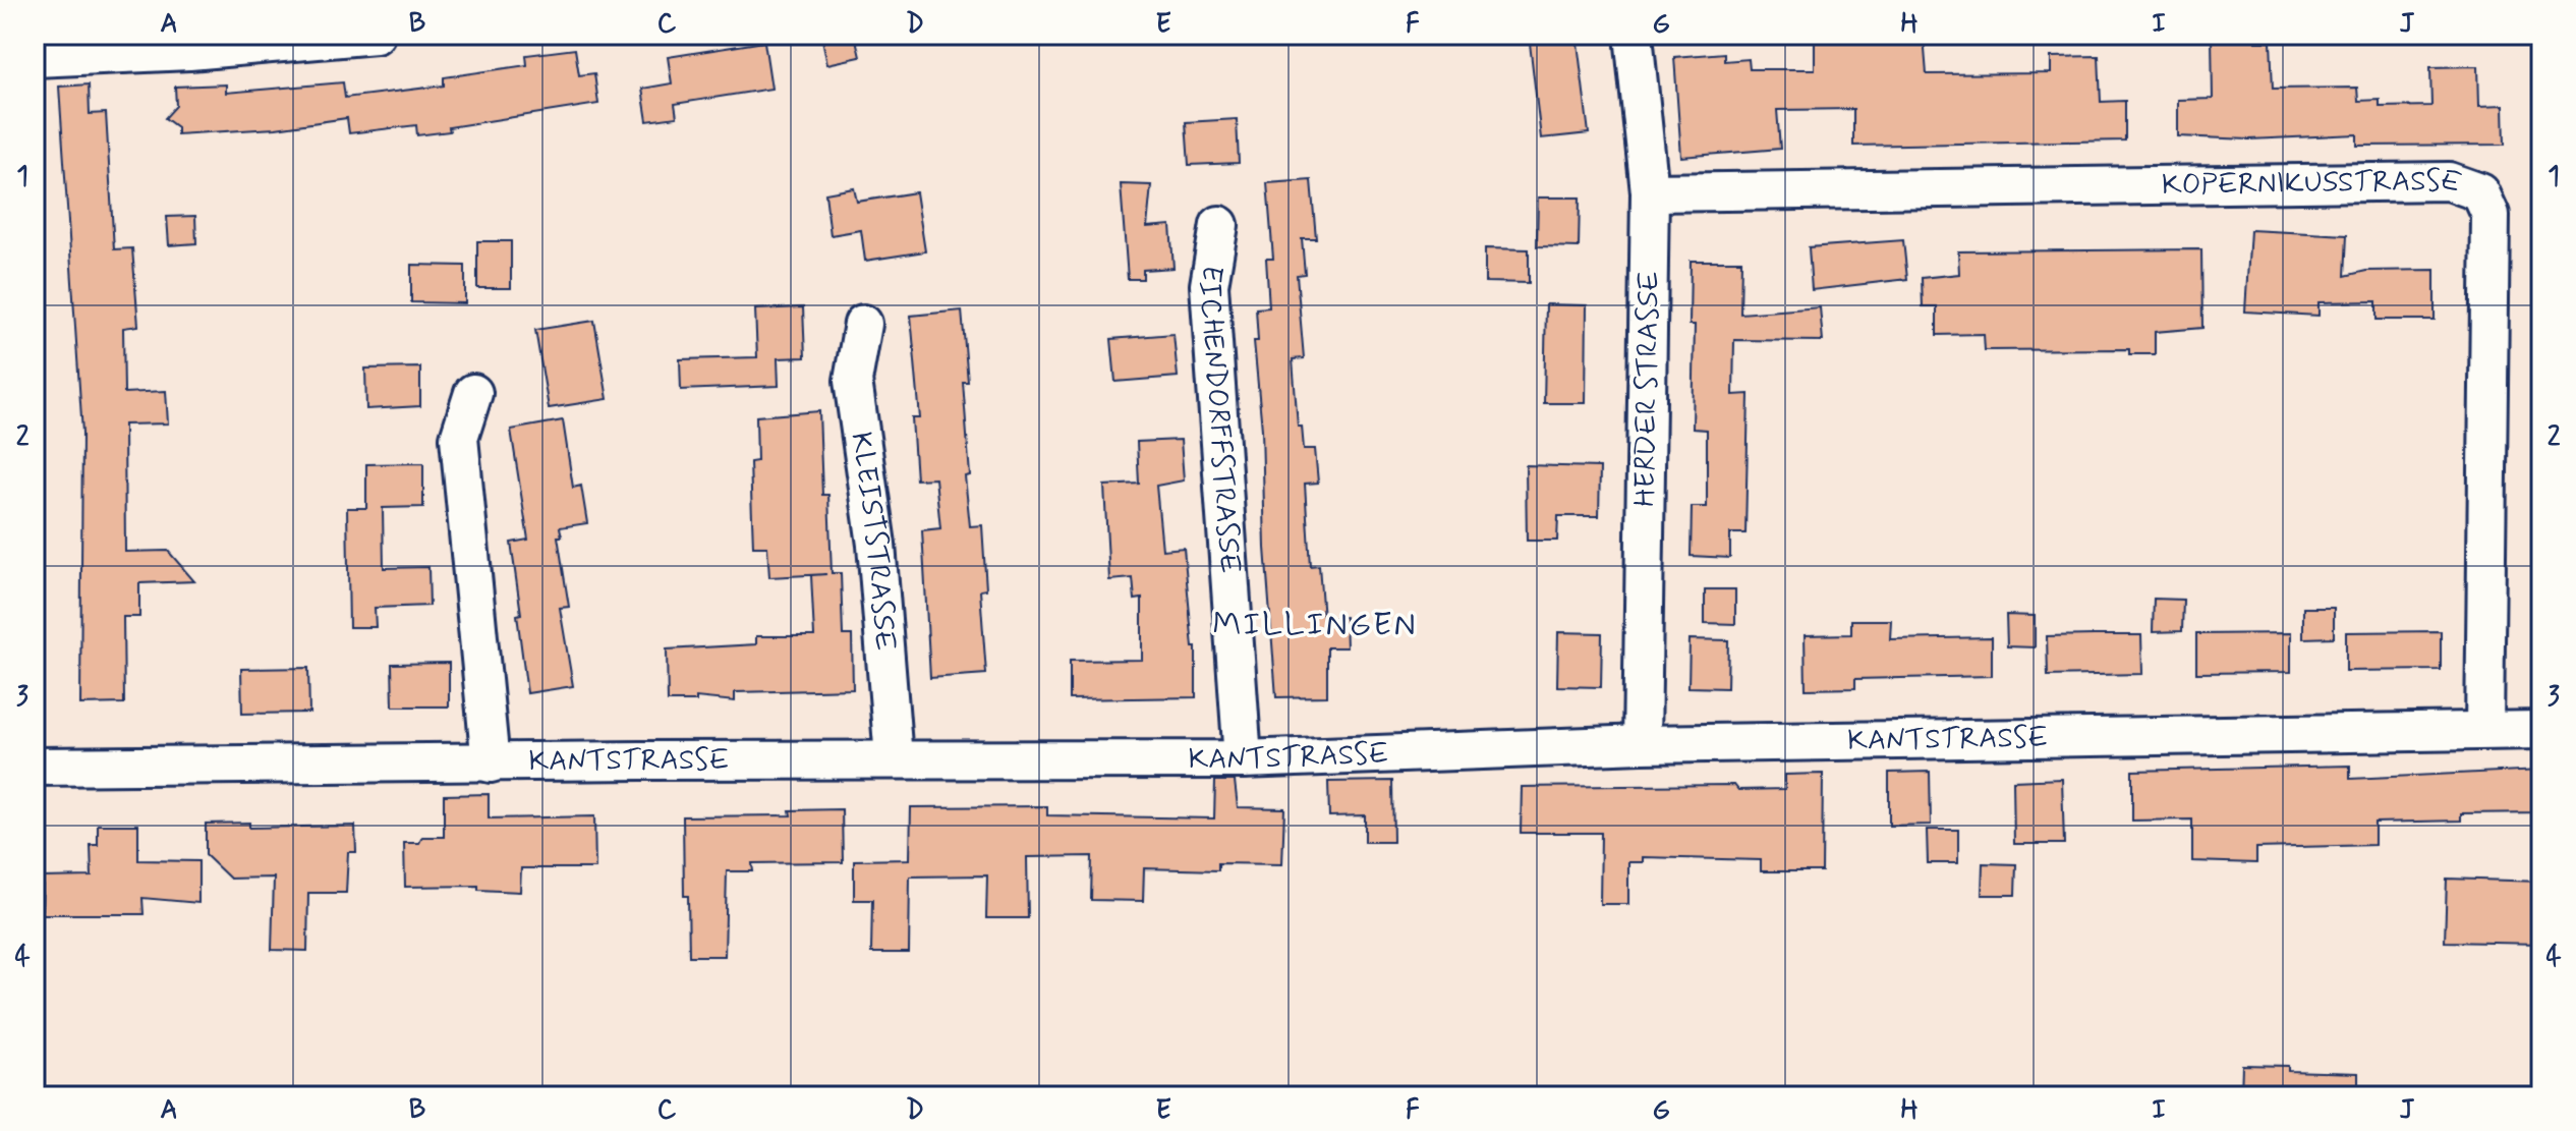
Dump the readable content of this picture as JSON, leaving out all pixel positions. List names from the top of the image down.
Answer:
{
  "streets": {
    "street": [
      "KOPERNIKUSSTRASSE",
      "HERDER STRASSE",
      "EICHENDORFFSTRASSE",
      "KLEISTSTRASSE",
      "KANTSTRASSE"
    ]
  },
  "crossings": [
    ["KOPERNIKUSSTRASSE", "HERDER STRASSE"],
    ["KOPERNIKUSSTRASSE", "KANTSTRASSE"],
    ["HERDER STRASSE", "KANTSTRASSE"],
    ["EICHENDORFFSTRASSE", "KANTSTRASSE"],
    ["KLEISTSTRASSE", "KANTSTRASSE"]
  ],
  "districts": ["MILLINGEN"],
  "grid": {
    "columns": [
      "A",
      "B",
      "C",
      "D",
      "E",
      "F",
      "G",
      "H",
      "I",
      "J"
    ],
    "rows": [
      "1",
      "2",
      "3",
      "4"
    ]
  }
}
